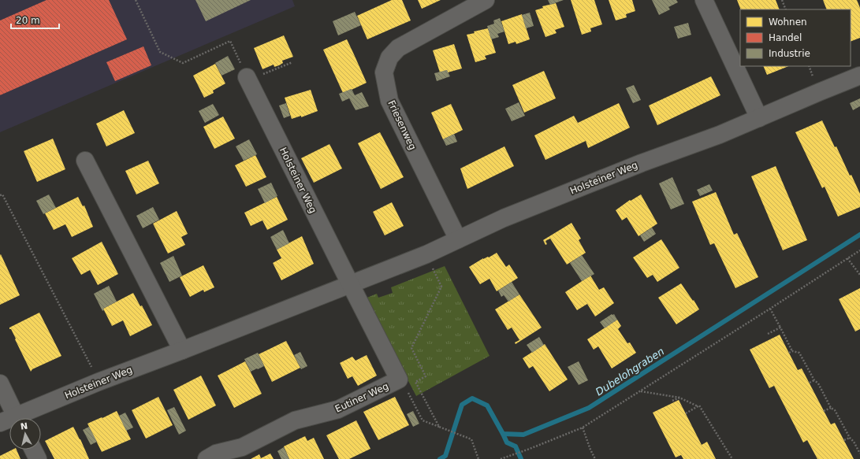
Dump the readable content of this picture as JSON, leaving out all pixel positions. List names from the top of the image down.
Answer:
{
  "streets": {
    "street": ["Friesenweg", "Holsteiner Weg", "Eutiner Weg"]
  },
  "crossings": [
    ["Friesenweg", "Holsteiner Weg"],
    ["Holsteiner Weg", "Eutiner Weg"]
  ],
  "water": ["Dubelohgraben"],
  "legend": ["Wohnen", "Handel", "Industrie"],
  "scale_bar": "20 m",
  "north": "top"
}
